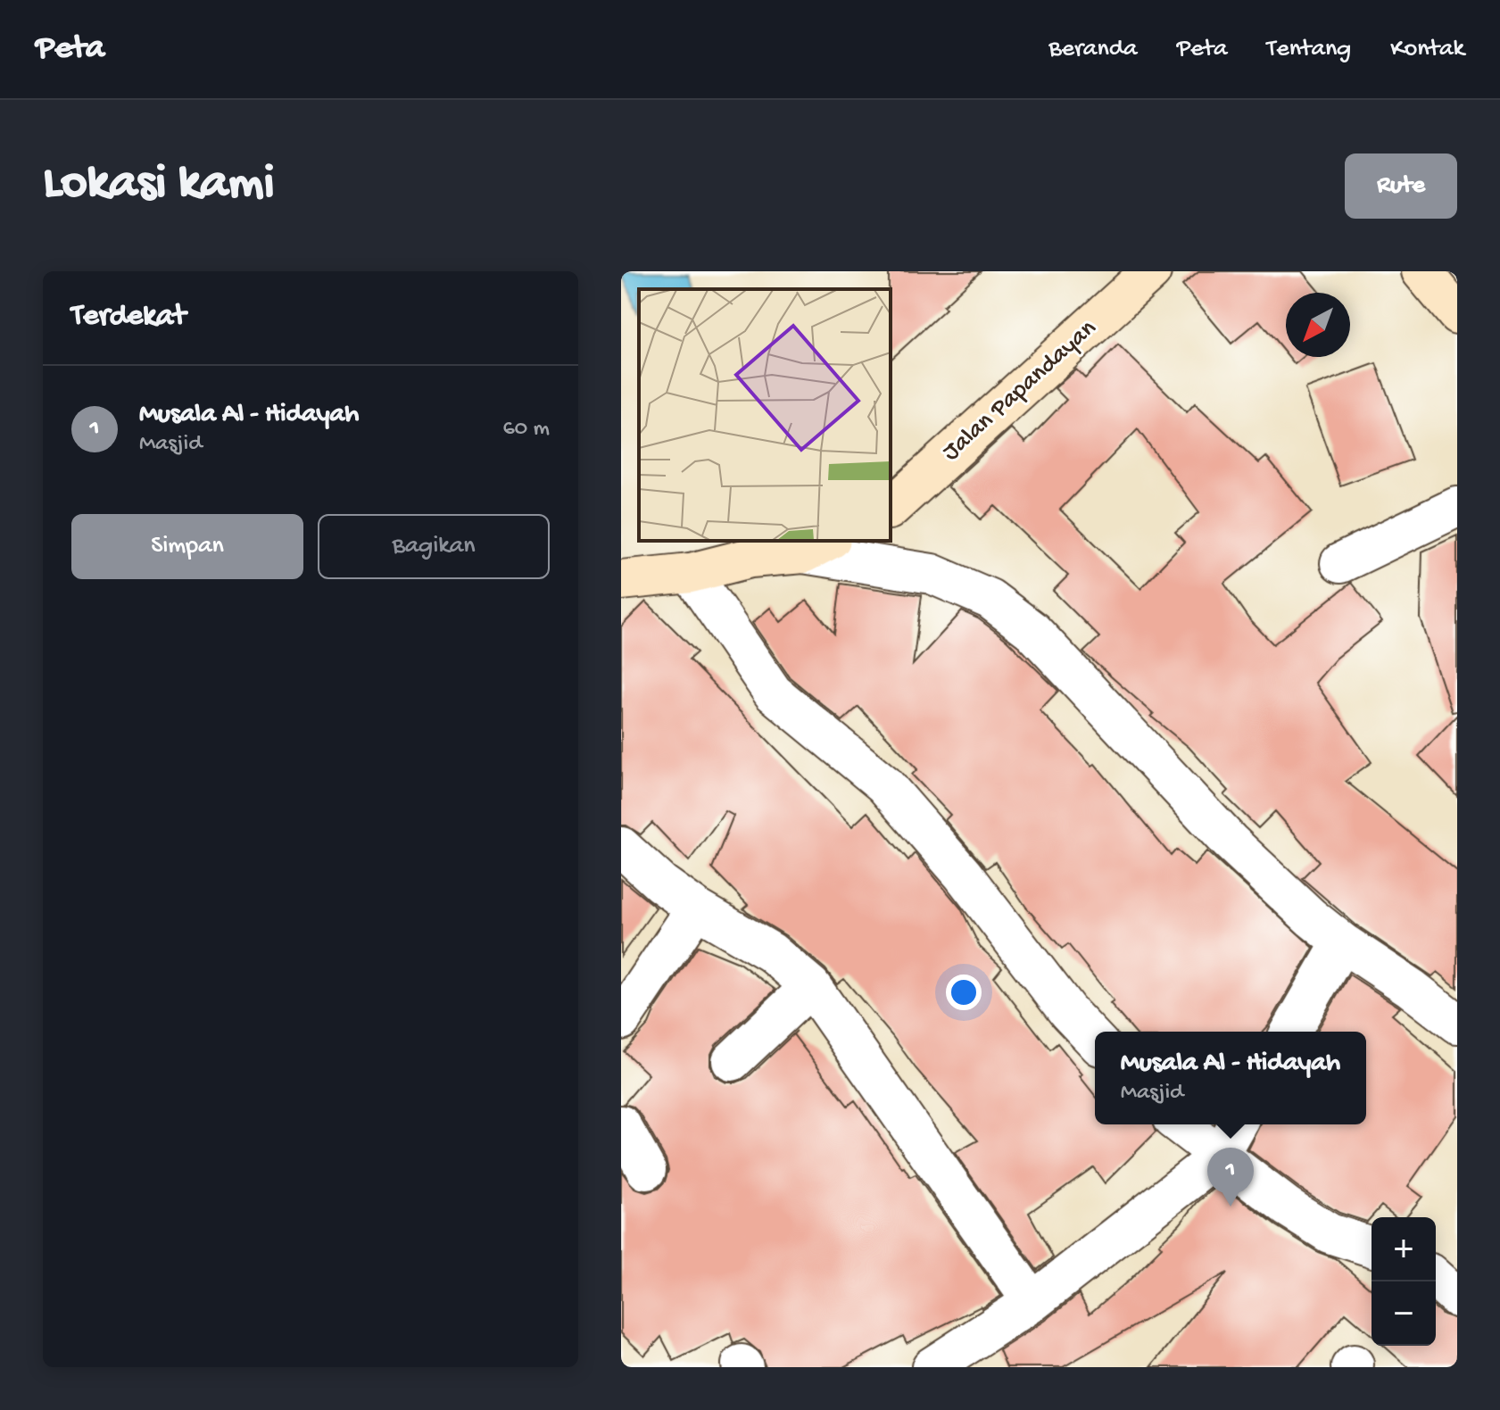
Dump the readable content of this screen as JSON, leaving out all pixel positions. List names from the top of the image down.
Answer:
{
  "streets": {
    "main road": ["Jalan Papandayan"]
  },
  "north": "bottom left",
  "page": {
    "header": "Peta",
    "nav": [
      "Beranda",
      "Peta",
      "Tentang",
      "Kontak"
    ],
    "buttons": [
      "Rute",
      ["Simpan", "Bagikan"]
    ],
    "title": "Lokasi kami",
    "heading": "Terdekat",
    "list": [
      {
        "mark": "1",
        "name": "Musala Al - Hidayah",
        "note": "Masjid",
        "value": "60 m"
      }
    ],
    "popup": ["Musala Al - Hidayah", "Masjid"],
    "pins": "1",
    "map_buttons": ["+", "−"]
  }
}
